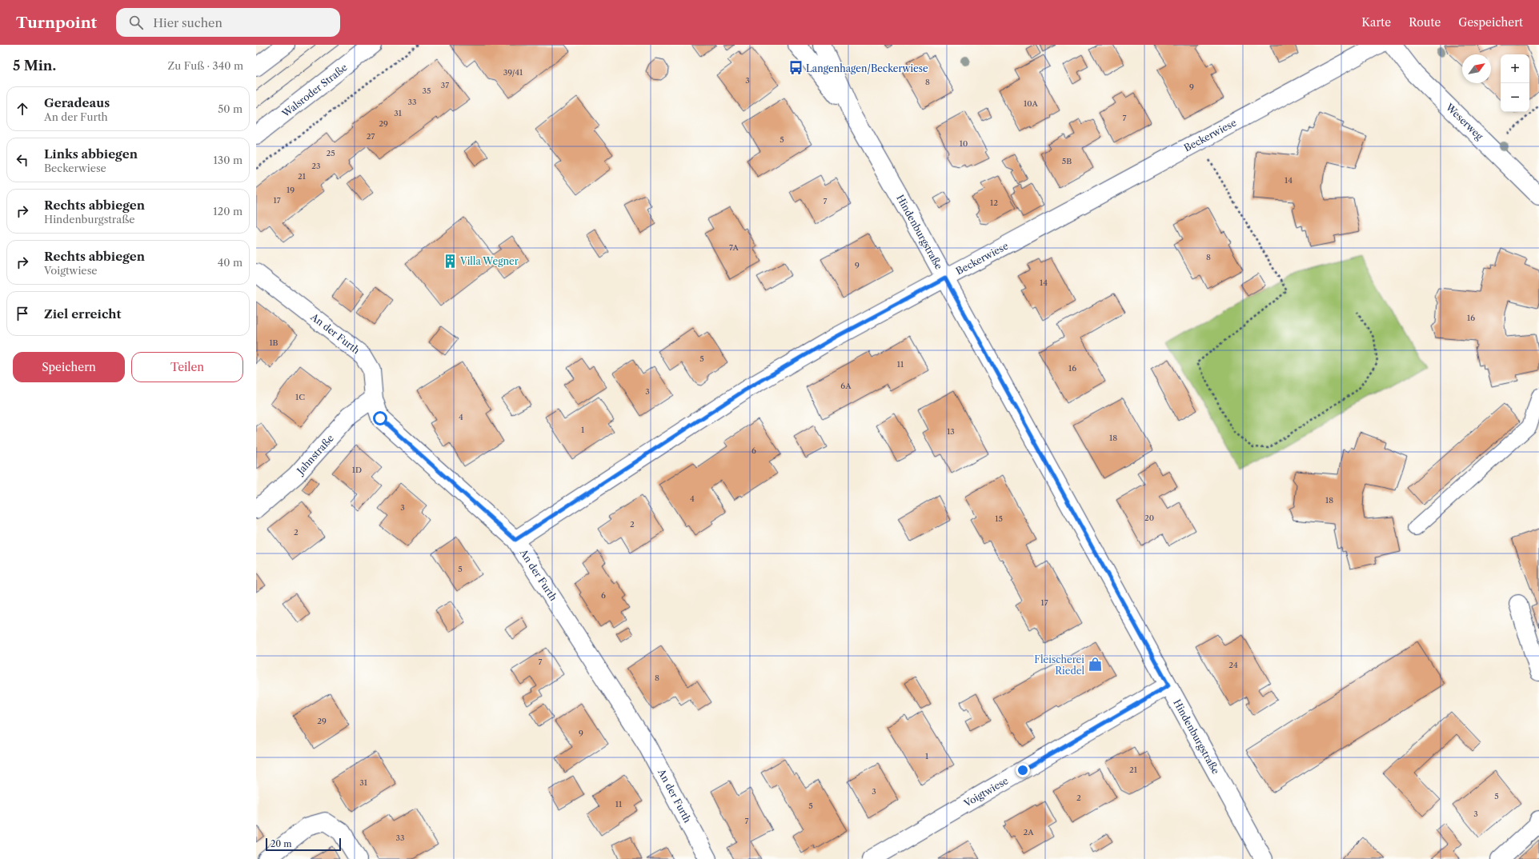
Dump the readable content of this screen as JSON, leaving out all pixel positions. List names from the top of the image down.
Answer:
{
  "streets": {
    "street": [
      "Walsroder Straße",
      "Weserweg",
      "Beckerwiese",
      "Hindenburgstraße",
      "An der Furth",
      "Jahnstraße",
      "Voigtwiese"
    ]
  },
  "crossings": [
    ["Beckerwiese", "Hindenburgstraße"],
    ["Beckerwiese", "An der Furth"],
    ["Hindenburgstraße", "Voigtwiese"],
    ["An der Furth", "Jahnstraße"]
  ],
  "places": {
    "bus stop": ["Langenhagen/Beckerwiese"],
    "building": ["Villa Wegner"],
    "shop": ["Fleischerei Riedel"]
  },
  "house_numbers": [
    "39/41",
    "3",
    "8",
    "37",
    "9",
    "35",
    "33",
    "10A",
    "31",
    "7",
    "29",
    "27",
    "5",
    "10",
    "25",
    "5B",
    "23",
    "21",
    "14",
    "19",
    "17",
    "7",
    "12",
    "7A",
    "8",
    "9",
    "14",
    "16",
    "1B",
    "5",
    "11",
    "16",
    "6A",
    "3",
    "1C",
    "4",
    "1",
    "13",
    "18",
    "6",
    "1D",
    "4",
    "18",
    "3",
    "20",
    "15",
    "2",
    "2",
    "5",
    "6",
    "17",
    "7",
    "24",
    "8",
    "29",
    "9",
    "1",
    "21",
    "31",
    "3",
    "5",
    "2",
    "11",
    "5",
    "3",
    "7",
    "2A",
    "33"
  ],
  "scale_bar": "20 m",
  "north": "top right",
  "page": {
    "header": "Turnpoint",
    "search": "Hier suchen",
    "nav": ["Karte", "Route", "Gespeichert"],
    "heading": ["5 Min.", "Zu Fuß · 340 m"],
    "map_buttons": ["+", "−"],
    "list": [
      ["Geradeaus", "An der Furth", "50 m"],
      ["Links abbiegen", "Beckerwiese", "130 m"],
      ["Rechts abbiegen", "Hindenburgstraße", "120 m"],
      ["Rechts abbiegen", "Voigtwiese", "40 m"],
      "Ziel erreicht"
    ],
    "buttons": ["Speichern", "Teilen"],
    "scale": "20 m"
  }
}
